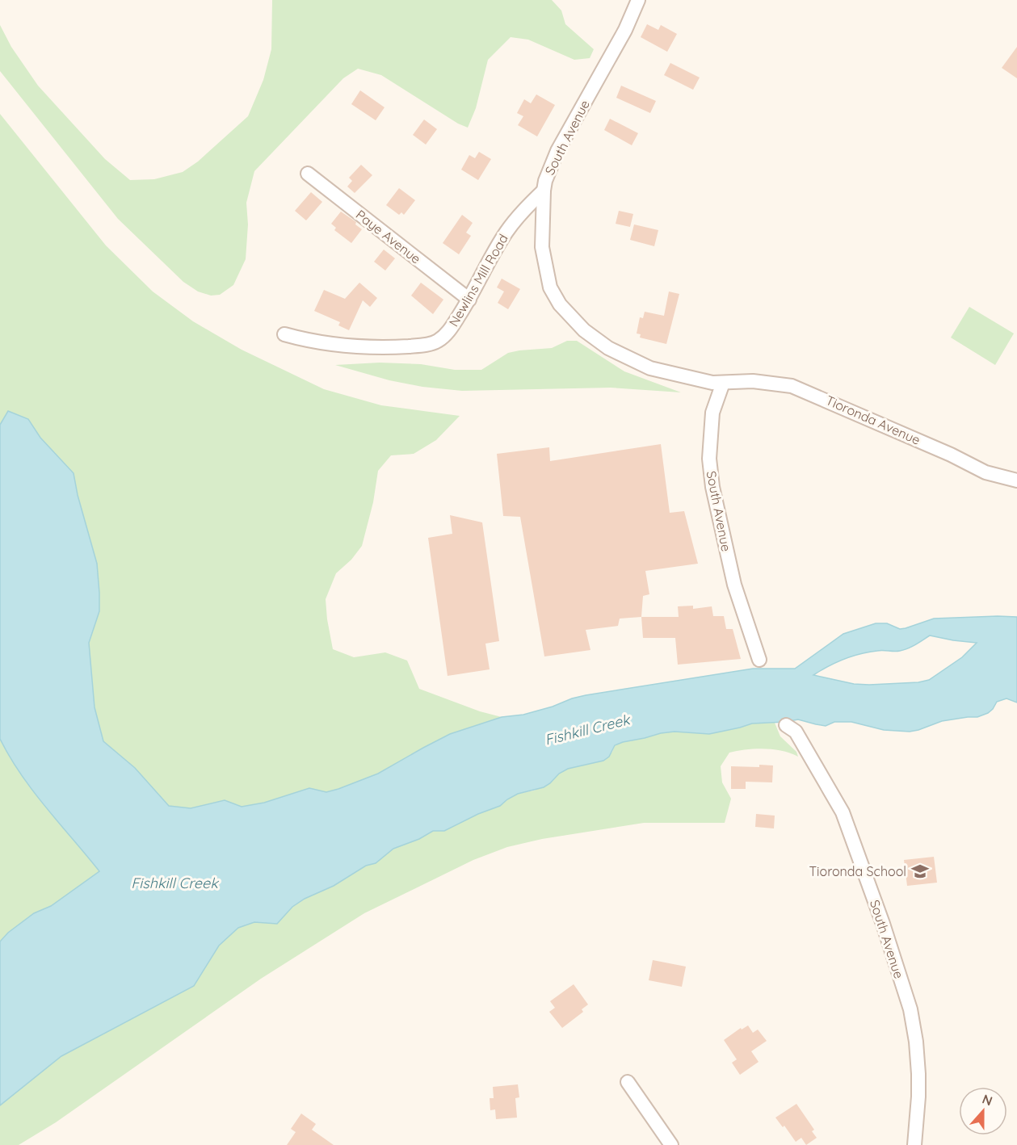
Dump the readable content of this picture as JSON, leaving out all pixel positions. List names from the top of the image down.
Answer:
{
  "streets": {
    "street": [
      "South Avenue",
      "Paye Avenue",
      "Newlins Mill Road",
      "Tioronda Avenue"
    ]
  },
  "crossings": [
    ["South Avenue", "Newlins Mill Road"],
    ["South Avenue", "Tioronda Avenue"],
    ["Paye Avenue", "Newlins Mill Road"]
  ],
  "water": ["Fishkill Creek"],
  "places": {
    "school or university": ["Tioronda School"]
  },
  "north": "top"
}
